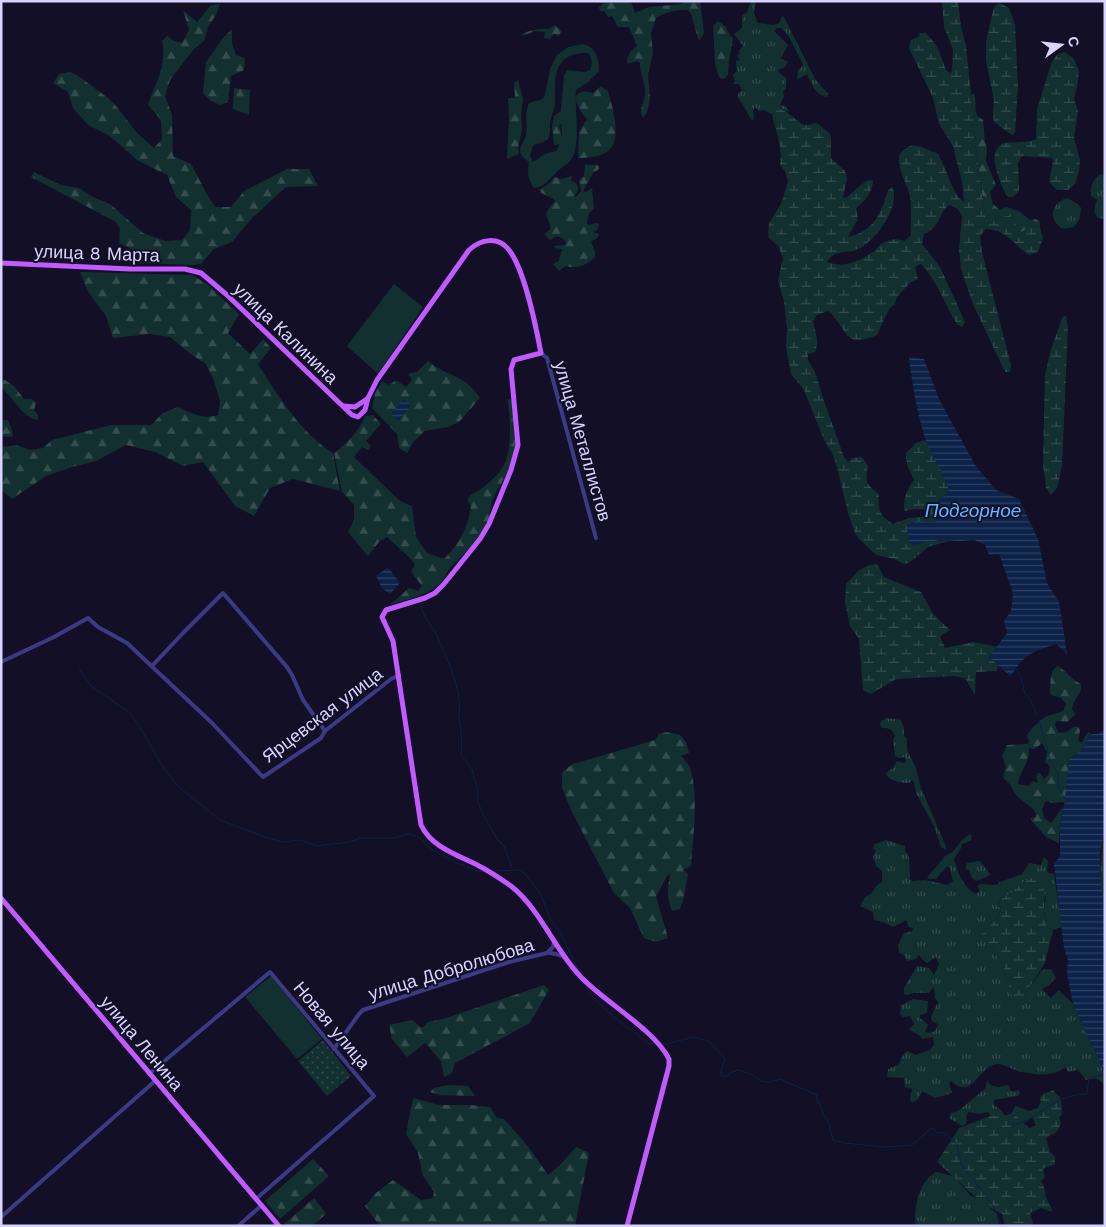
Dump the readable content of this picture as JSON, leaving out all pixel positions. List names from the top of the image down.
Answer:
{
  "streets": {
    "main road": ["улица 8 Марта", "улица Калинина", "улица Ленина"],
    "street": [
      "улица Металлистов",
      "Ярцевская улица",
      "улица Добролюбова",
      "Новая улица"
    ]
  },
  "crossings": [
    ["улица 8 Марта", "улица Калинина"],
    ["улица Добролюбова", "Новая улица"],
    ["Новая улица", "улица Ленина"]
  ],
  "water": ["Подгорное"],
  "north": "right"
}
